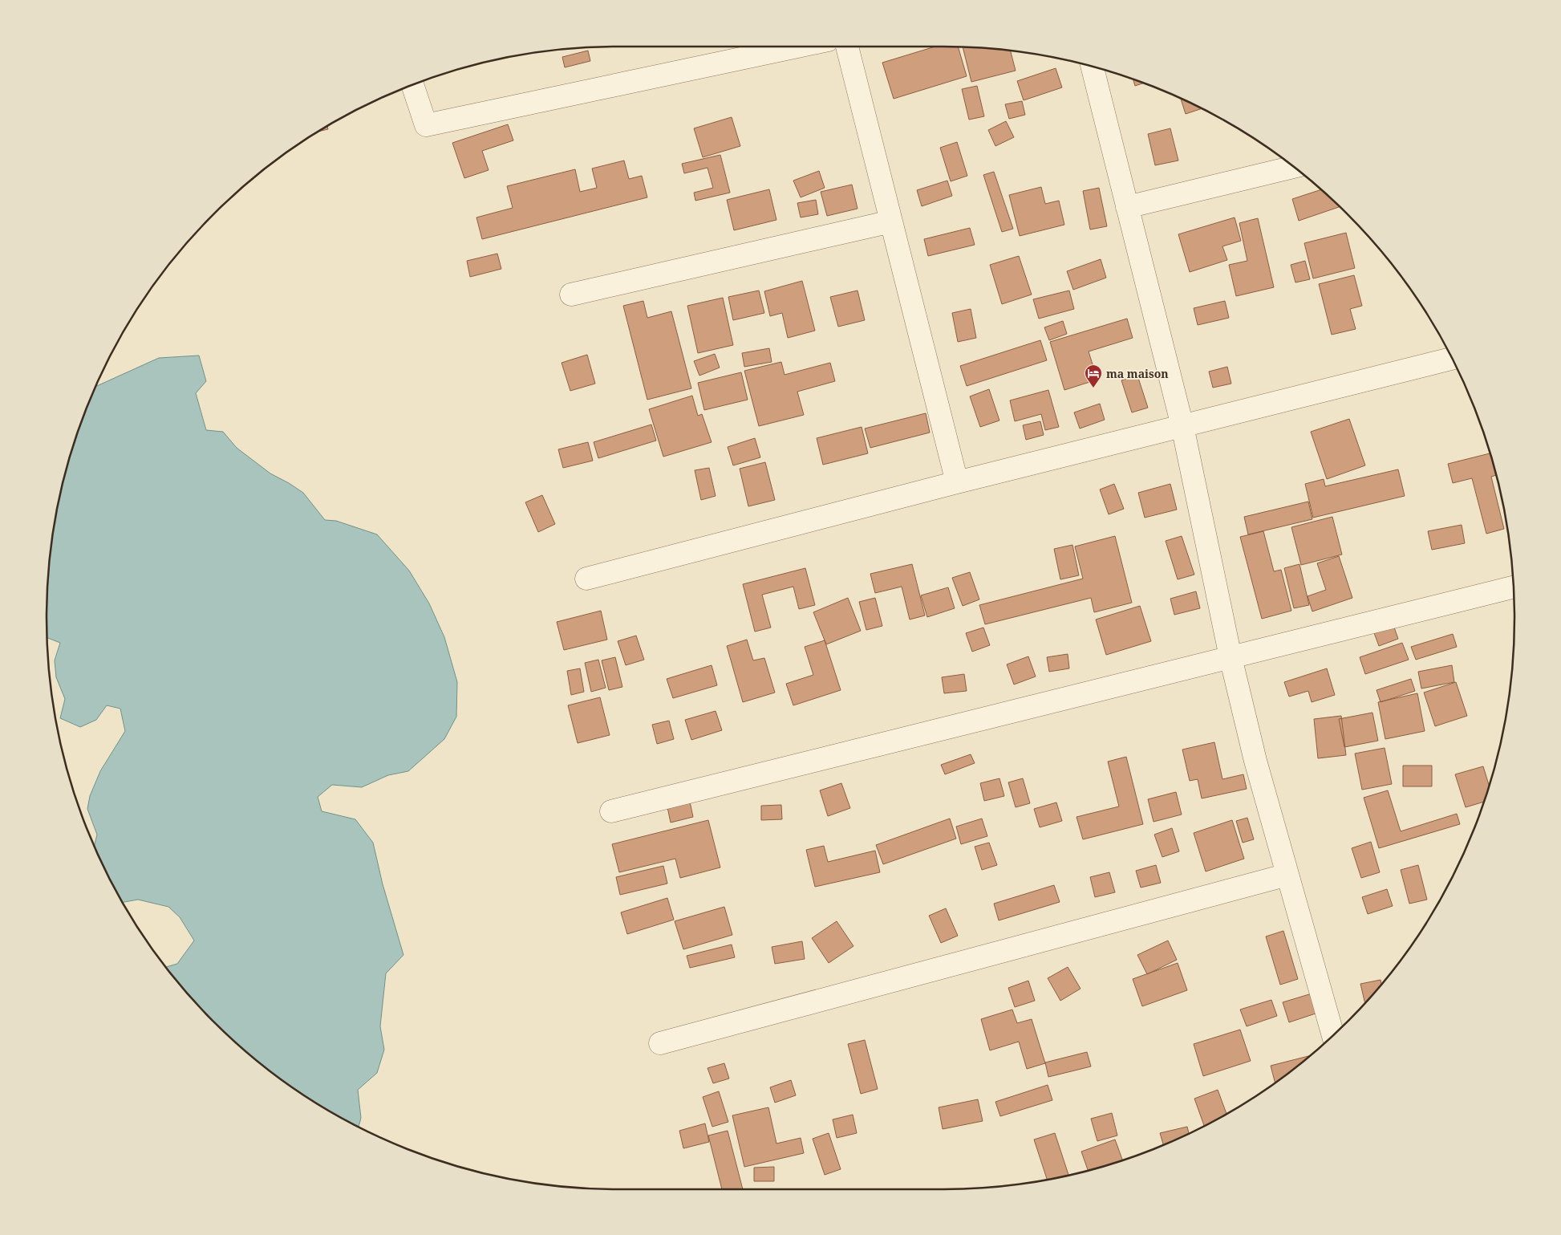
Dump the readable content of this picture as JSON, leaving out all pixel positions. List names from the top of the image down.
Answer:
{
  "places": {
    "hotel": ["ma maison"]
  }
}
